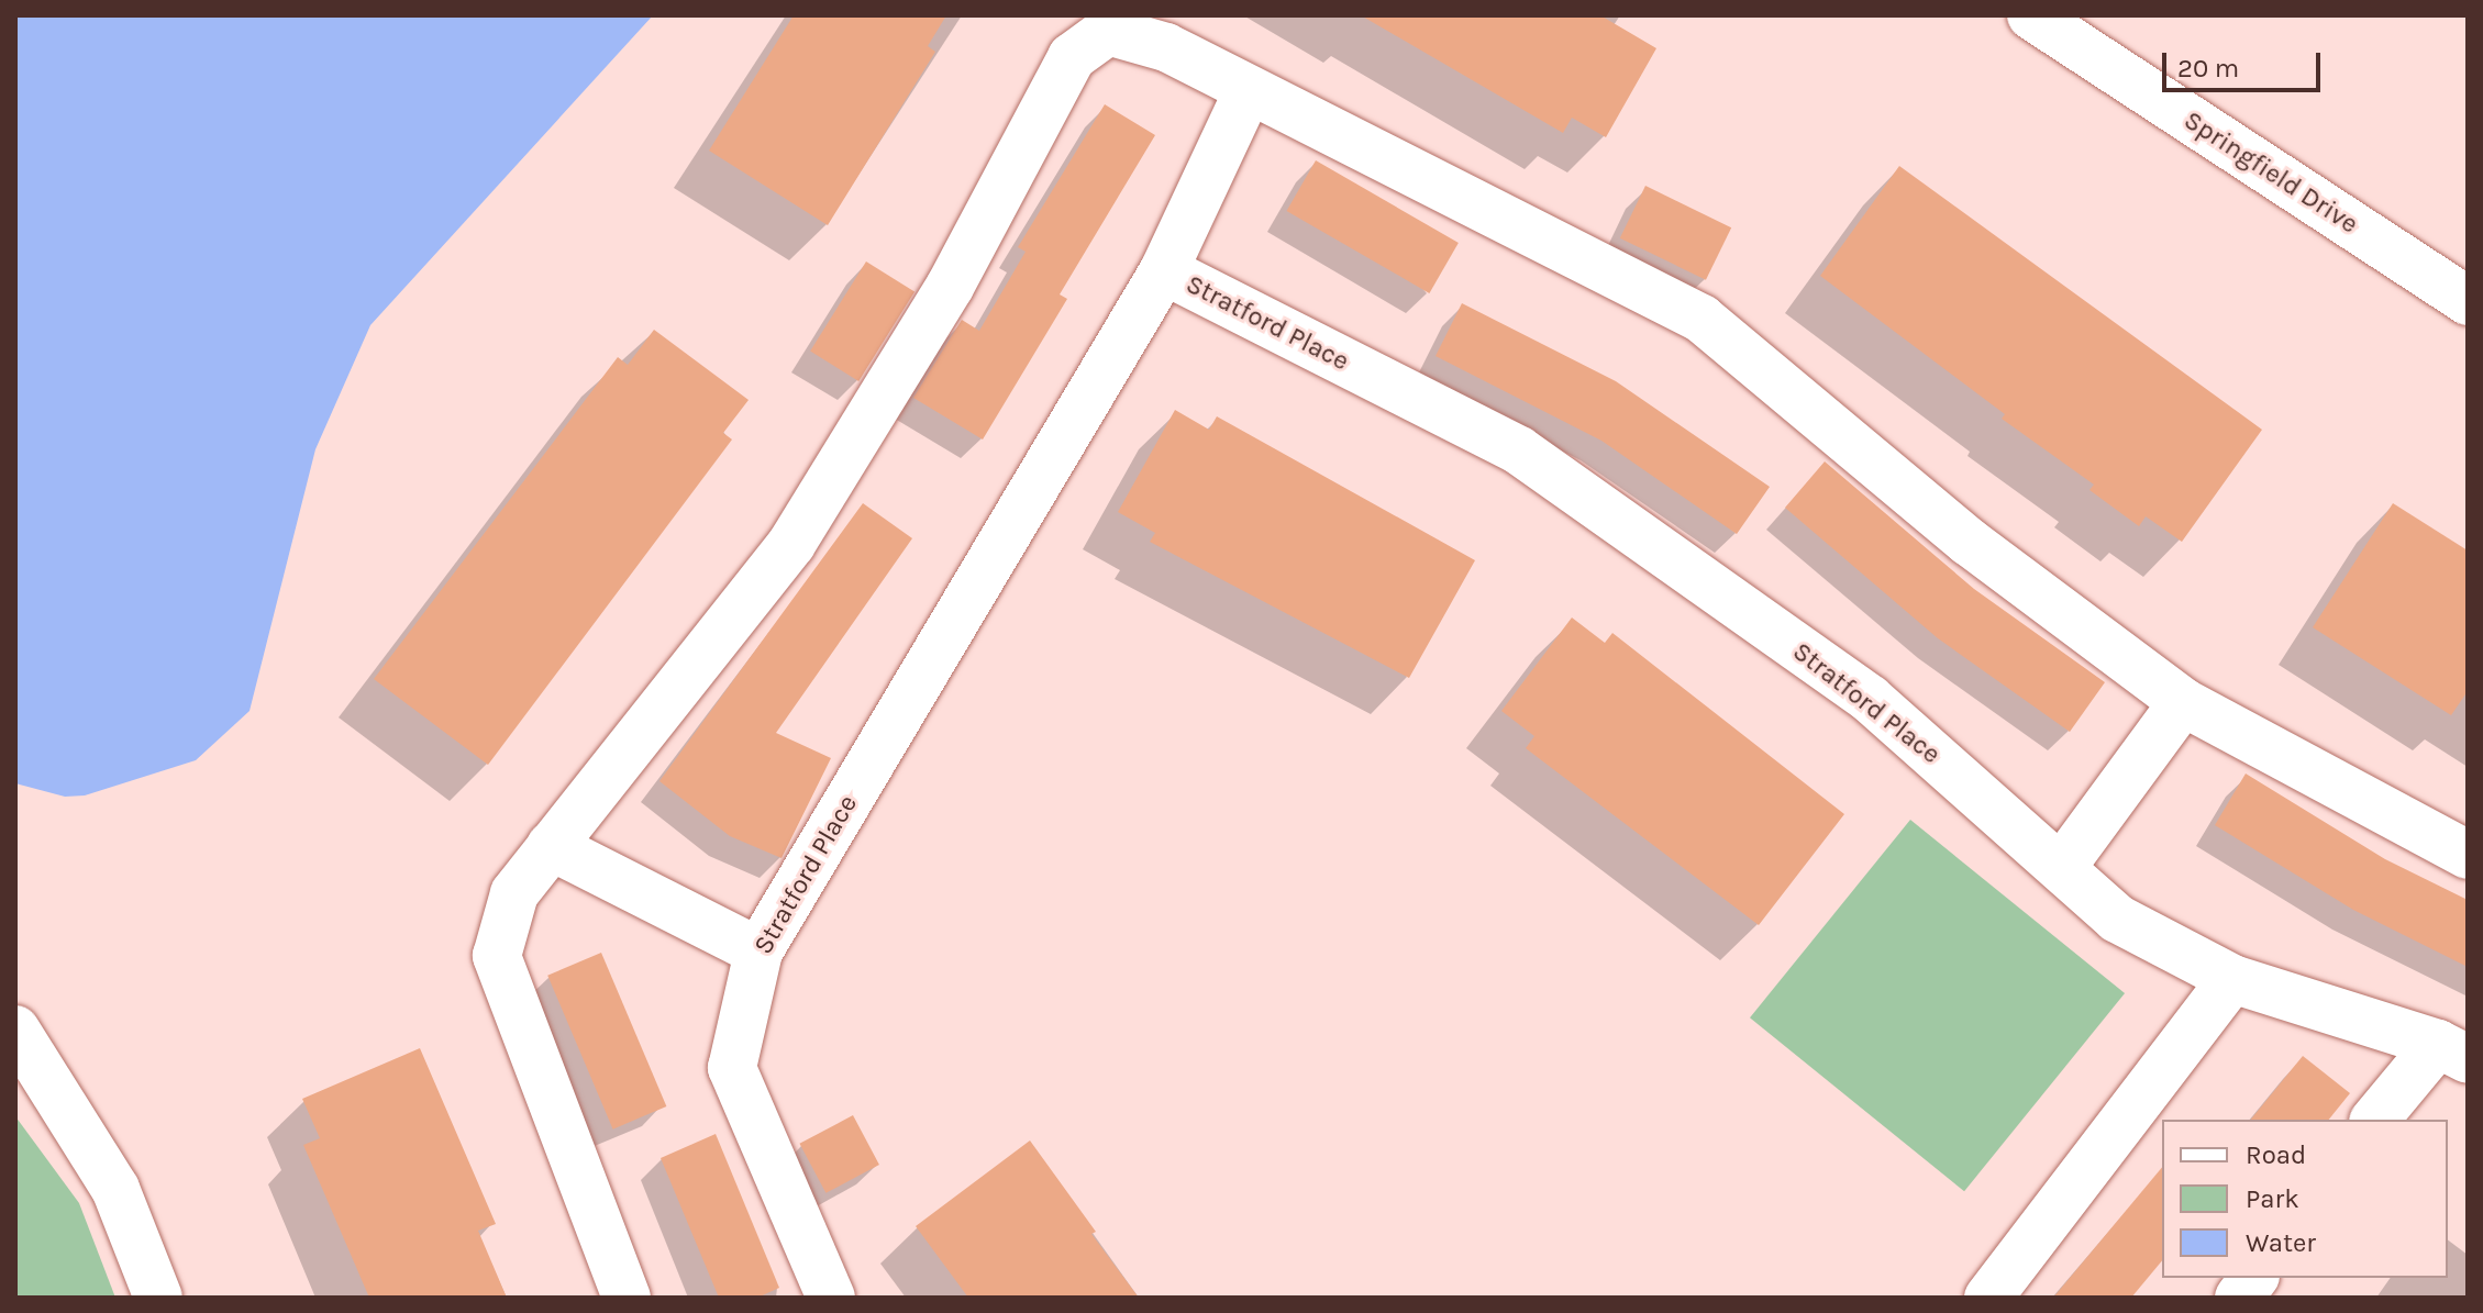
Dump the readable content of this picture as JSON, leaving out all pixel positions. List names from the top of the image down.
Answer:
{
  "streets": {
    "street": ["Springfield Drive", "Stratford Place"]
  },
  "legend": ["Road", "Park", "Water"],
  "scale_bar": "20 m"
}
